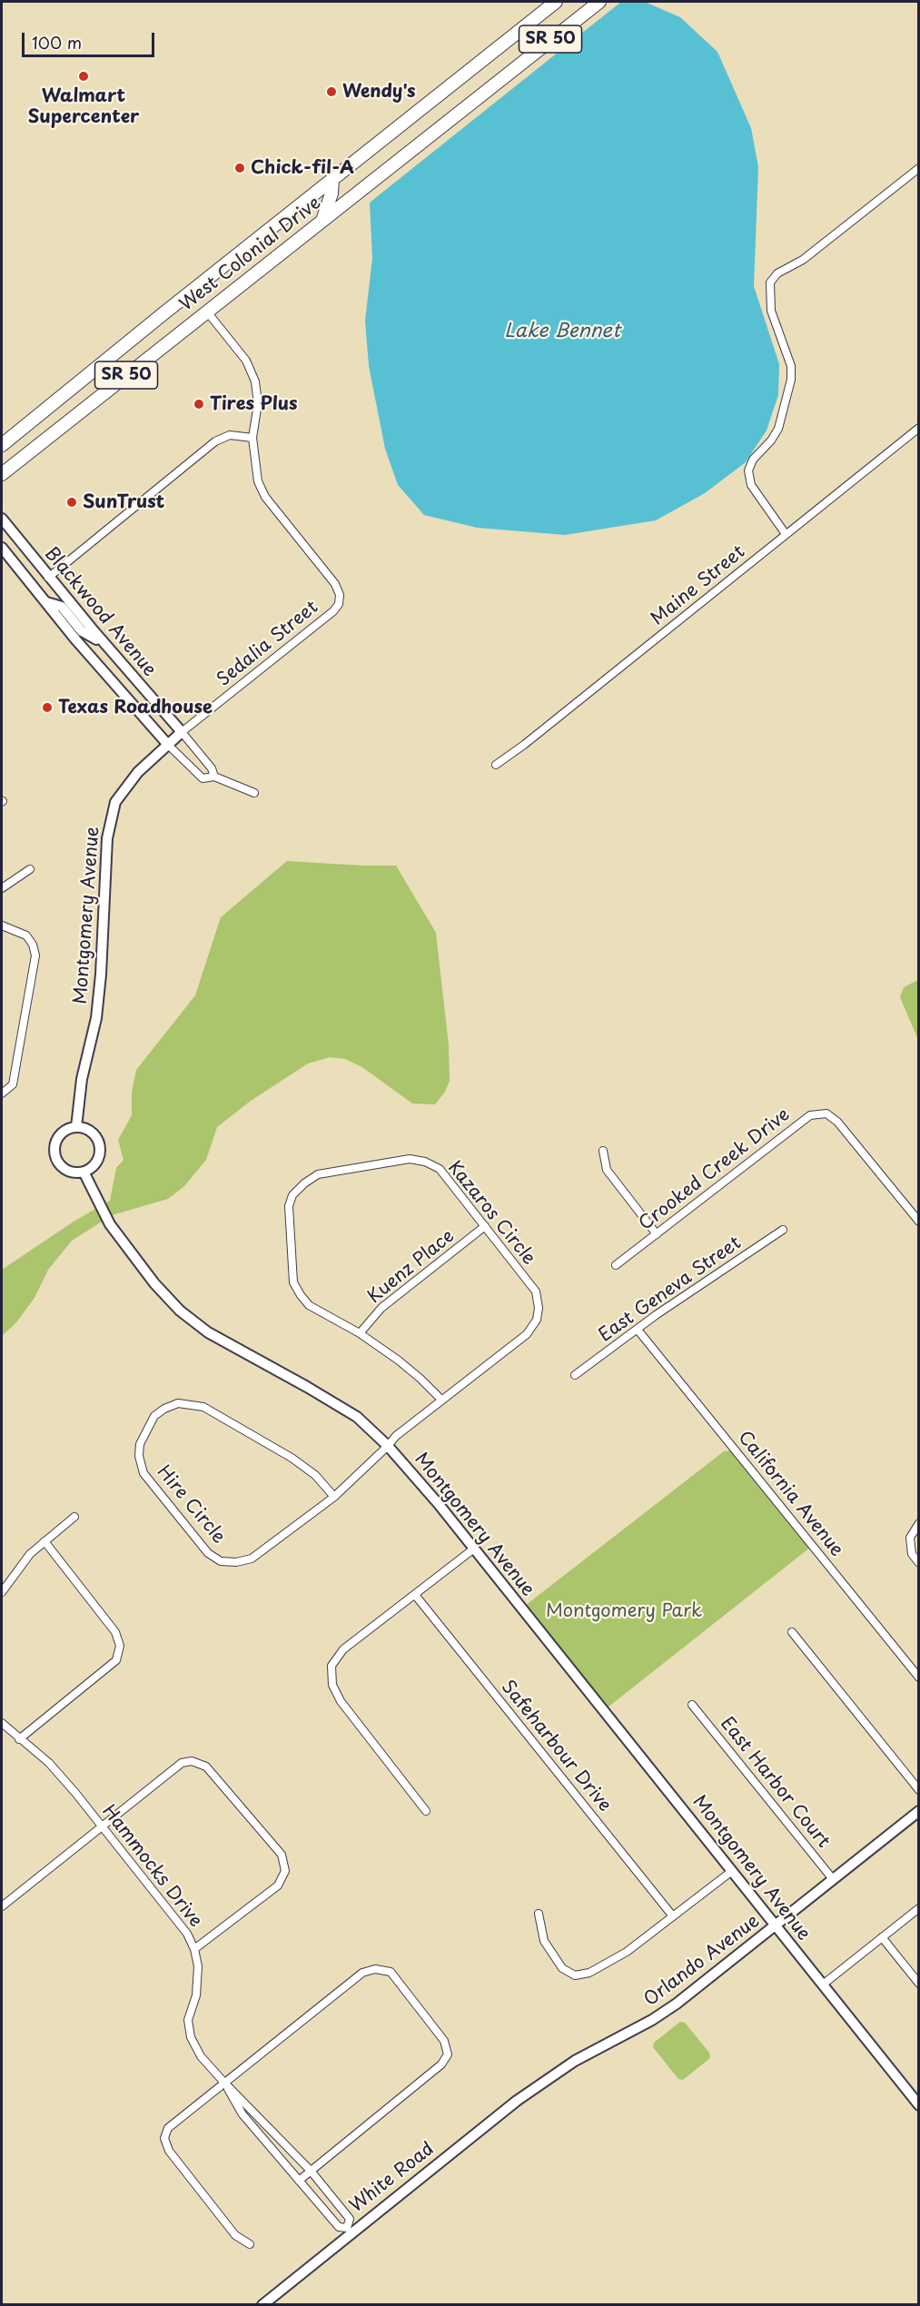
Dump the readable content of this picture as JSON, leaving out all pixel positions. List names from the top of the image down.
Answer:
{
  "streets": {
    "highway": ["SR 50", "West Colonial Drive"],
    "street": [
      "Maine Street",
      "Blackwood Avenue",
      "Sedalia Street",
      "Montgomery Avenue",
      "Crooked Creek Drive",
      "Kazaros Circle",
      "Kuenz Place",
      "East Geneva Street",
      "California Avenue",
      "Hire Circle",
      "Safeharbour Drive",
      "East Harbor Court",
      "Hammocks Drive",
      "Orlando Avenue",
      "White Road"
    ]
  },
  "crossings": [
    ["Blackwood Avenue", "Sedalia Street"],
    ["Blackwood Avenue", "Montgomery Avenue"],
    ["Sedalia Street", "Montgomery Avenue"],
    ["Montgomery Avenue", "Kazaros Circle"],
    ["Montgomery Avenue", "Hire Circle"],
    ["Montgomery Avenue", "Orlando Avenue"],
    ["Kazaros Circle", "Kuenz Place"],
    ["Kazaros Circle", "Hire Circle"],
    ["East Geneva Street", "California Avenue"],
    ["East Harbor Court", "Orlando Avenue"],
    ["Hammocks Drive", "White Road"],
    ["Orlando Avenue", "White Road"]
  ],
  "water": ["Lake Bennet"],
  "parks": ["Montgomery Park"],
  "places": [
    "Walmart Supercenter",
    "Wendy's",
    "Chick-fil-A",
    "Tires Plus",
    "SunTrust",
    "Texas Roadhouse"
  ],
  "scale_bar": "100 m"
}
